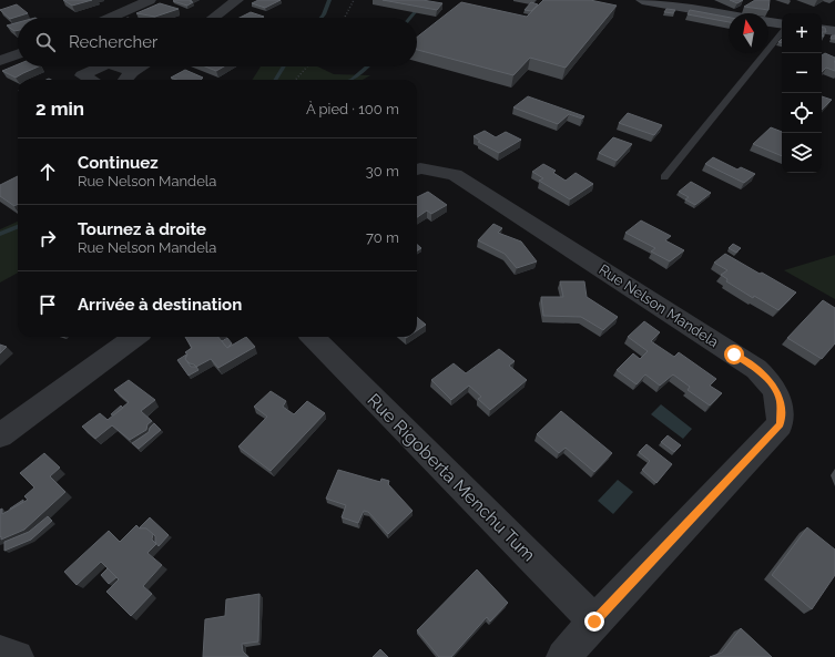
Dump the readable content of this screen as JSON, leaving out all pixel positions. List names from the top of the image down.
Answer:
{
  "streets": {
    "street": ["Rue Nelson Mandela", "Rue Rigoberta Menchu Tum"]
  },
  "crossings": [
    ["Rue Nelson Mandela", "Rue Rigoberta Menchu Tum"]
  ],
  "north": "top",
  "page": {
    "map_buttons": ["+", "−"],
    "search": "Rechercher",
    "heading": ["2 min", "À pied · 100 m"],
    "list": [
      ["Continuez", "Rue Nelson Mandela", "30 m"],
      ["Tournez à droite", "Rue Nelson Mandela", "70 m"],
      "Arrivée à destination"
    ]
  }
}
